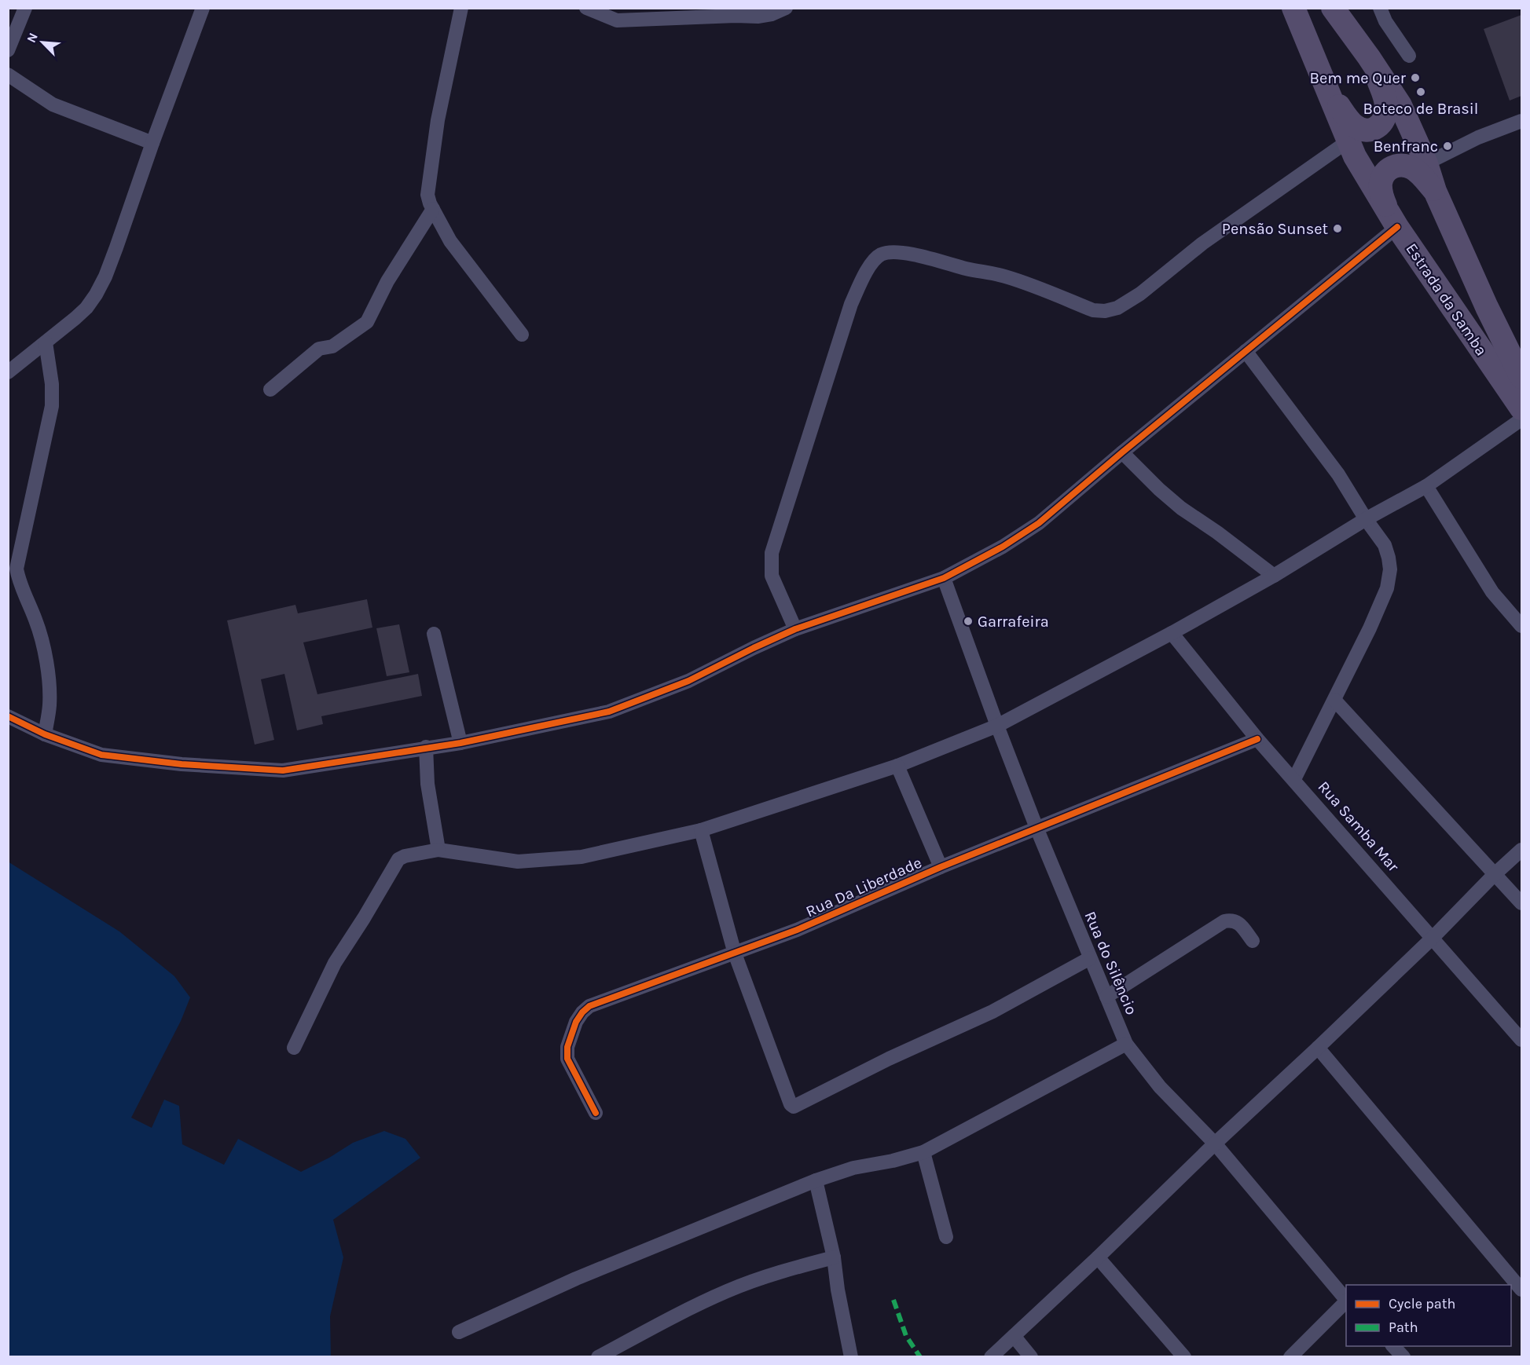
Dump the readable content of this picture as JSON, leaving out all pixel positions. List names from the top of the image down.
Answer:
{
  "streets": {
    "main road": ["Estrada da Samba"],
    "street": ["Rua Samba Mar", "Rua Da Liberdade", "Rua do Silêncio"]
  },
  "crossings": [
    ["Rua Samba Mar", "Rua Da Liberdade"],
    ["Rua Da Liberdade", "Rua do Silêncio"]
  ],
  "places": [
    "Bem me Quer",
    "Boteco de Brasil",
    "Benfranc",
    "Pensão Sunset",
    "Garrafeira"
  ],
  "legend": ["Cycle path", "Path"],
  "north": "top left"
}
